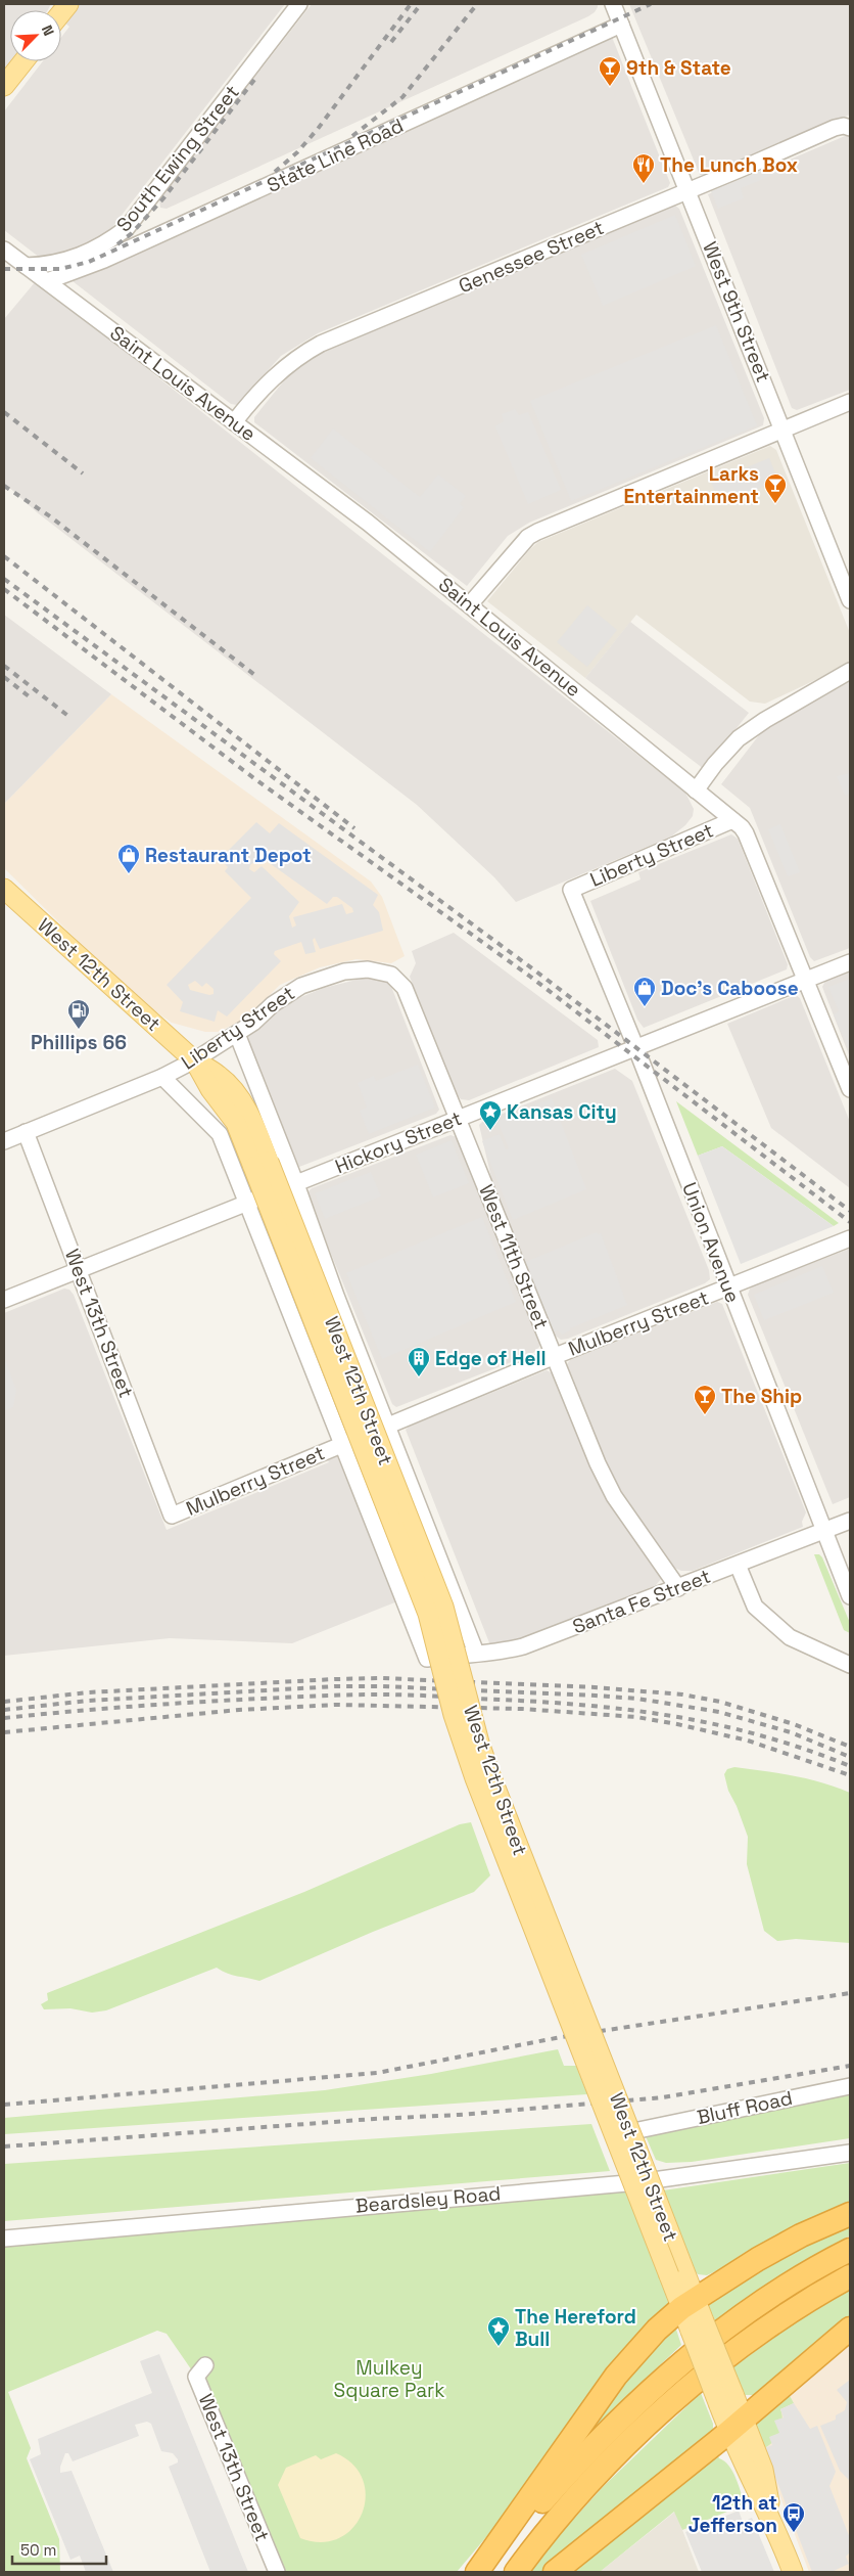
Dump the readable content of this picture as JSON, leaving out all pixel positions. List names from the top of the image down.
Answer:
{
  "streets": {
    "main road": ["West 12th Street"],
    "street": [
      "State Line Road",
      "South Ewing Street",
      "Genessee Street",
      "West 9th Street",
      "Saint Louis Avenue",
      "Liberty Street",
      "Hickory Street",
      "Union Avenue",
      "West 11th Street",
      "West 13th Street",
      "Mulberry Street",
      "Santa Fe Street",
      "Bluff Road",
      "Beardsley Road"
    ]
  },
  "crossings": [
    ["State Line Road", "West 9th Street"],
    ["State Line Road", "Saint Louis Avenue"],
    ["South Ewing Street", "Saint Louis Avenue"],
    ["Genessee Street", "West 9th Street"],
    ["Genessee Street", "Saint Louis Avenue"],
    ["Saint Louis Avenue", "Liberty Street"],
    ["Saint Louis Avenue", "Hickory Street"],
    ["Liberty Street", "West 12th Street"],
    ["Liberty Street", "Union Avenue"],
    ["Liberty Street", "West 11th Street"],
    ["Liberty Street", "West 13th Street"],
    ["West 12th Street", "Hickory Street"],
    ["West 12th Street", "Mulberry Street"],
    ["West 12th Street", "Santa Fe Street"],
    ["Hickory Street", "Union Avenue"],
    ["Hickory Street", "West 11th Street"],
    ["Hickory Street", "West 13th Street"],
    ["Union Avenue", "Mulberry Street"],
    ["Union Avenue", "Santa Fe Street"],
    ["West 11th Street", "Mulberry Street"],
    ["West 11th Street", "Santa Fe Street"],
    ["West 13th Street", "Mulberry Street"]
  ],
  "parks": ["Mulkey Square Park"],
  "places": {
    "bar": ["9th & State", "Larks Entertainment", "The Ship"],
    "restaurant": ["The Lunch Box"],
    "shop": ["Restaurant Depot", "Doc's Caboose"],
    "fuel station": ["Phillips 66"],
    "place": ["Kansas City", "The Hereford Bull"],
    "building": ["Edge of Hell"],
    "bus stop": ["12th at Jefferson"]
  },
  "scale_bar": "50 m",
  "north": "top right"
}
